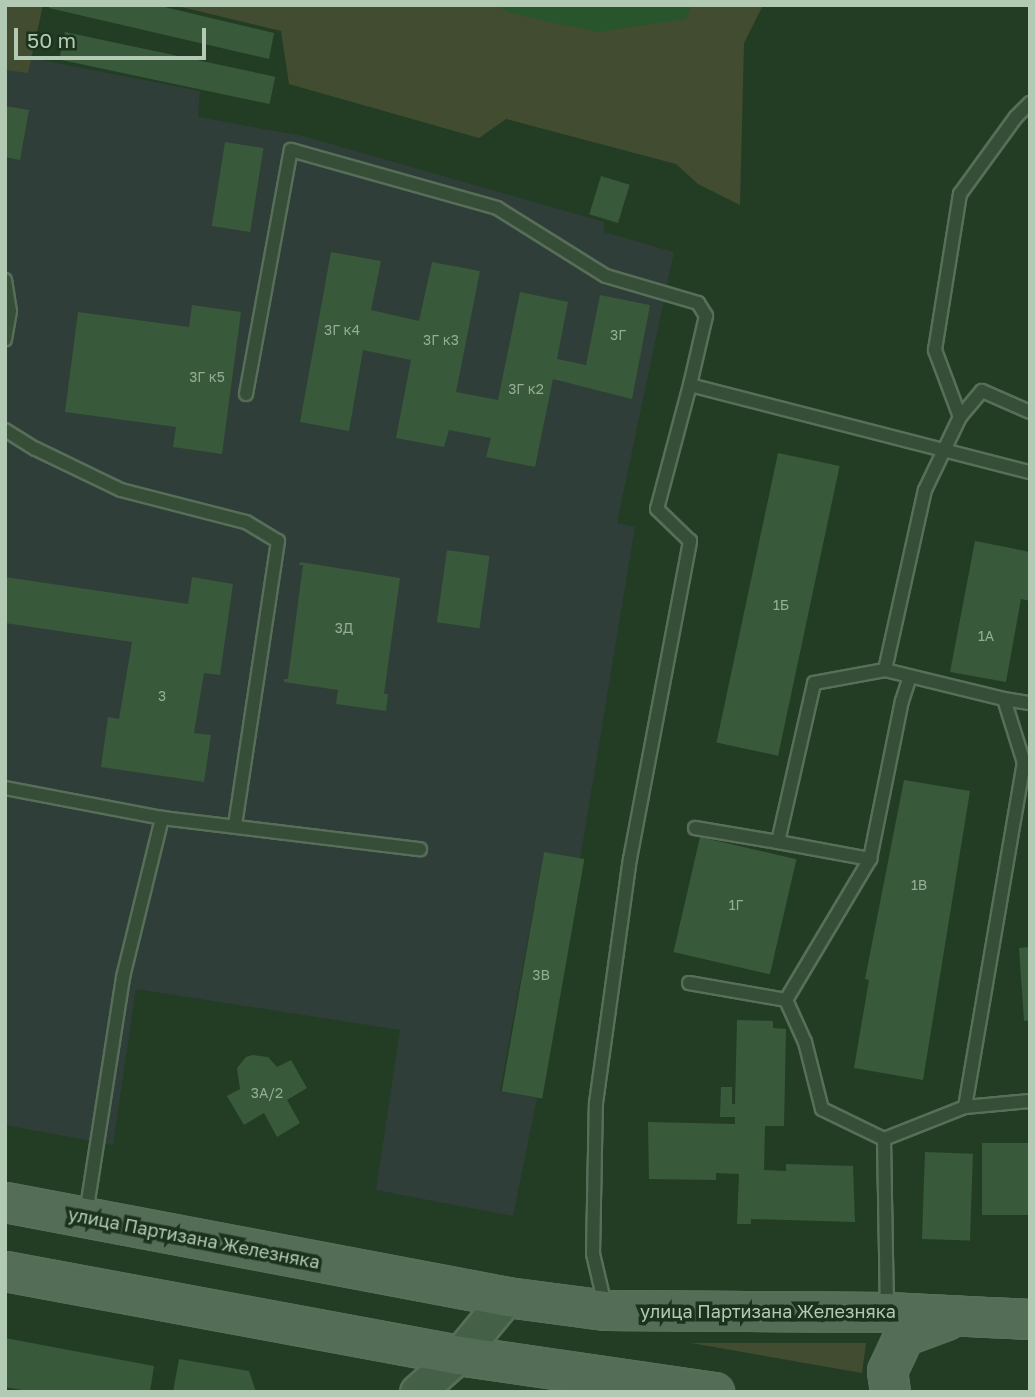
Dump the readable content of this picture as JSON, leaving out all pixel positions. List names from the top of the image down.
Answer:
{
  "streets": {
    "main road": ["улица Партизана Железняка"]
  },
  "house_numbers": [
    "3Г к4",
    "3Г",
    "3Г к3",
    "3Г к5",
    "3Г к2",
    "1Б",
    "3Д",
    "1А",
    "3",
    "1В",
    "1Г",
    "3В",
    "3А/2"
  ],
  "scale_bar": "50 m"
}
